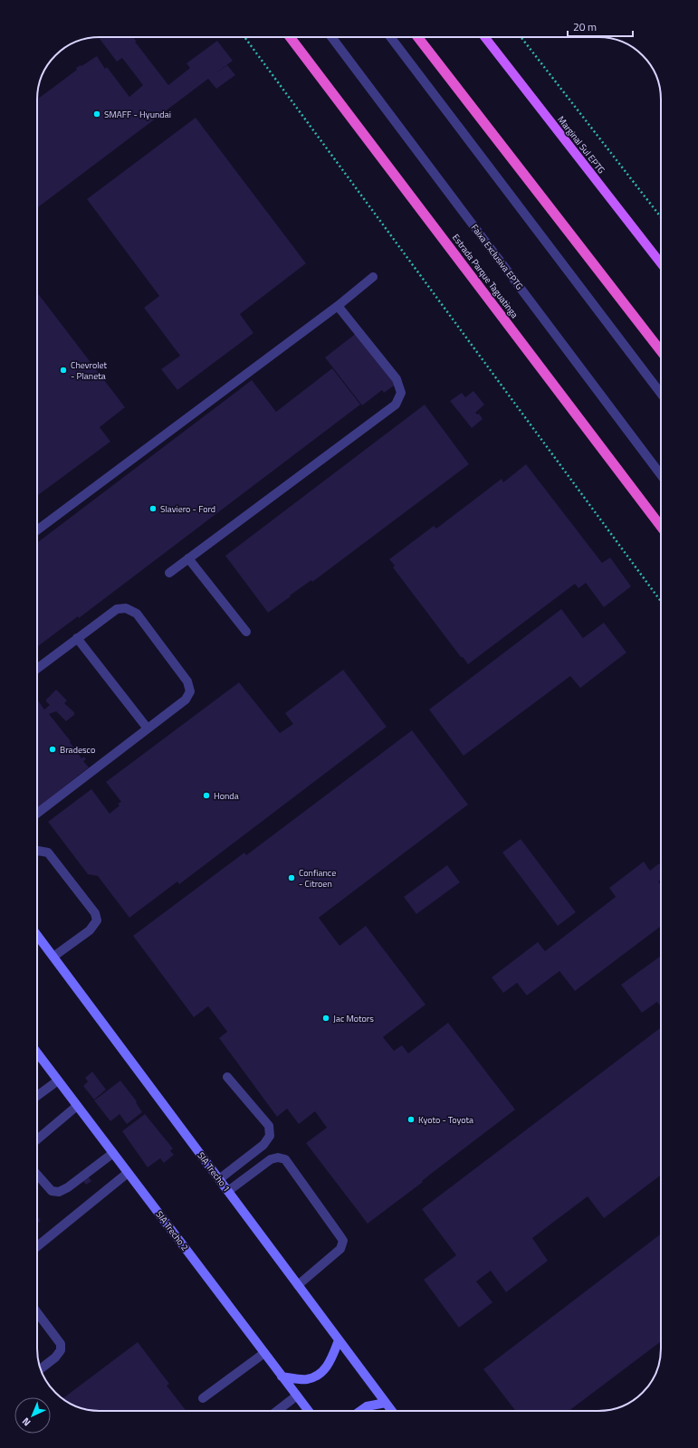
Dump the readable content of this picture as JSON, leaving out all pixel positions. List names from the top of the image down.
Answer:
{
  "streets": {
    "highway": ["Estrada Parque Taguatinga"],
    "main road": ["Marginal Sul EPTG", "SIA Trecho 1", "SIA Trecho 2"],
    "lane": ["Faixa Exclusiva EPTG"]
  },
  "places": [
    "SMAFF - Hyundai",
    "Chevrolet - Planeta",
    "Slaviero - Ford",
    "Bradesco",
    "Honda",
    "Confiance - Citroen",
    "Jac Motors",
    "Kyoto - Toyota"
  ],
  "scale_bar": "20 m",
  "north": "bottom left"
}
